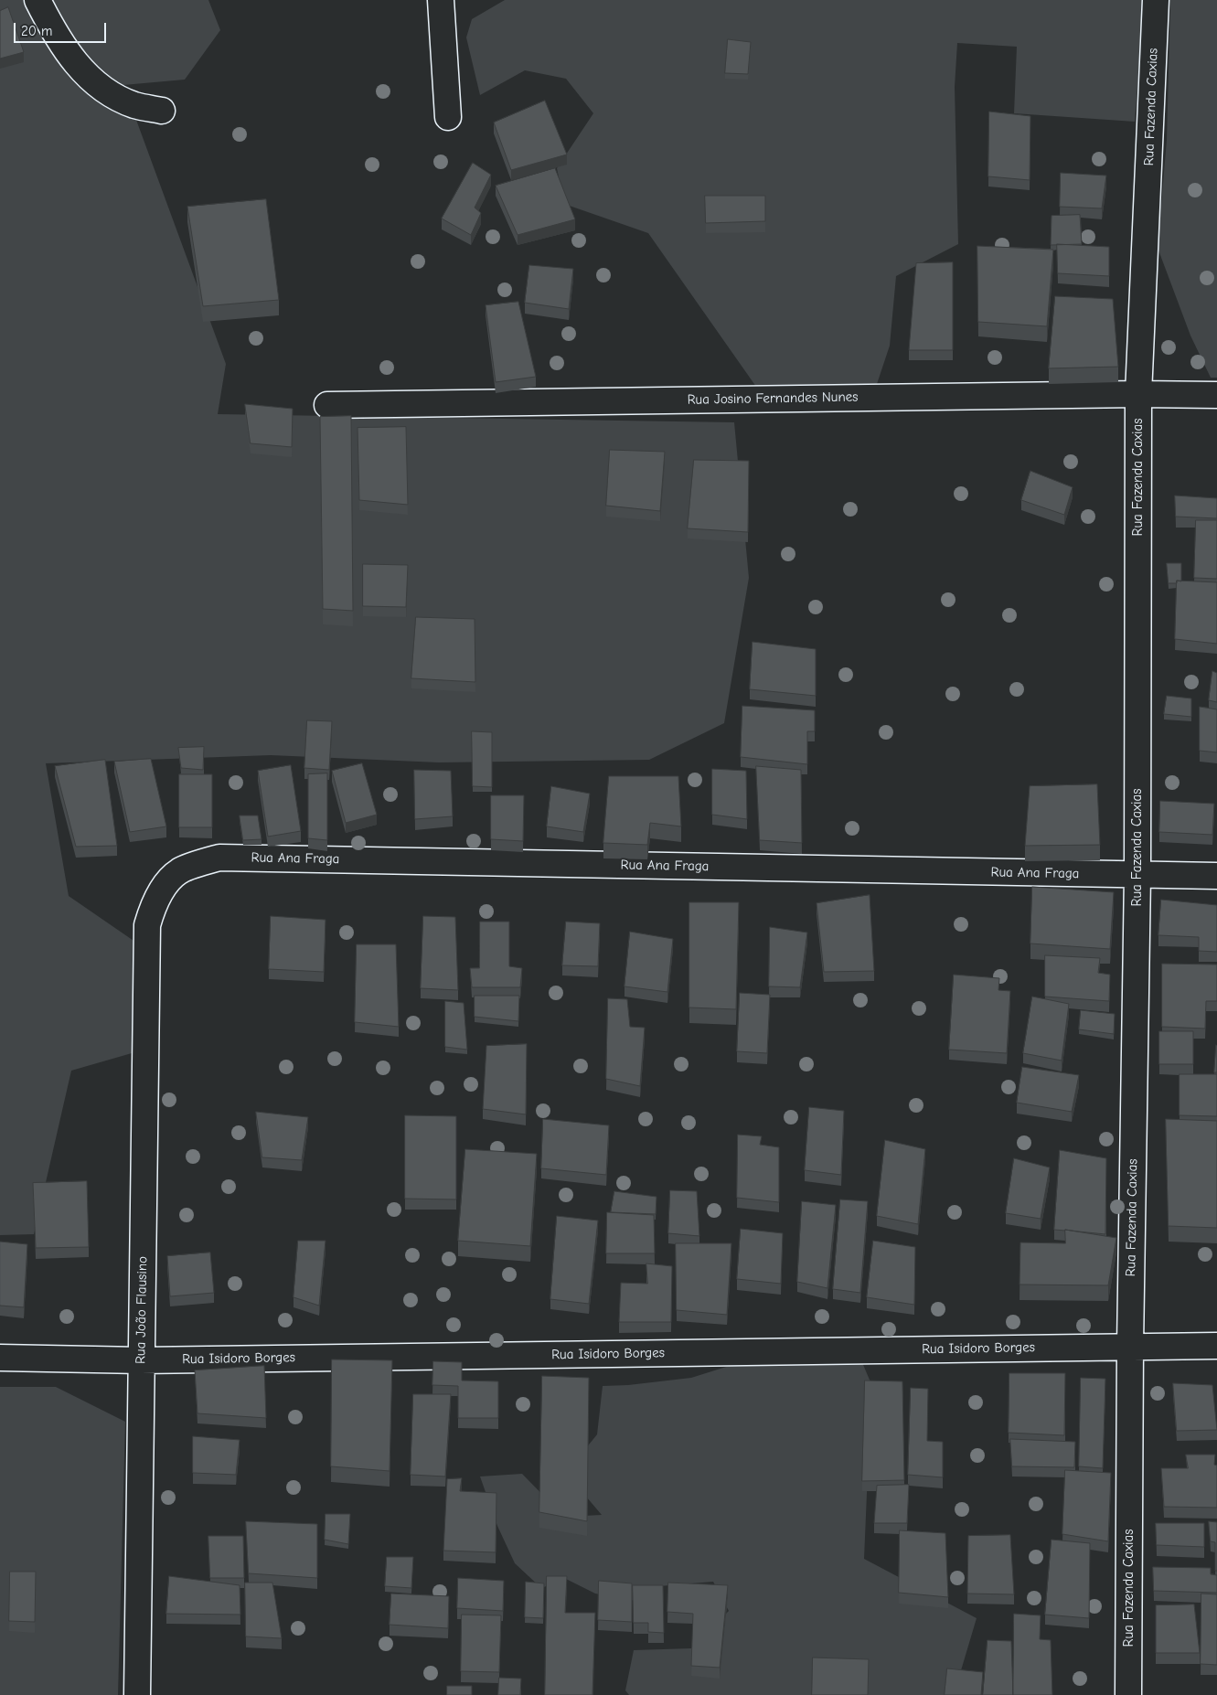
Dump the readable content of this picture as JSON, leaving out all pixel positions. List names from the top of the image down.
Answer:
{
  "streets": {
    "street": [
      "Rua Fazenda Caxias",
      "Rua Josino Fernandes Nunes",
      "Rua Ana Fraga",
      "Rua João Flausino",
      "Rua Isidoro Borges"
    ]
  },
  "crossings": [
    ["Rua Fazenda Caxias", "Rua Josino Fernandes Nunes"],
    ["Rua Fazenda Caxias", "Rua Ana Fraga"],
    ["Rua Fazenda Caxias", "Rua Isidoro Borges"],
    ["Rua Ana Fraga", "Rua João Flausino"],
    ["Rua João Flausino", "Rua Isidoro Borges"]
  ],
  "scale_bar": "20 m"
}
